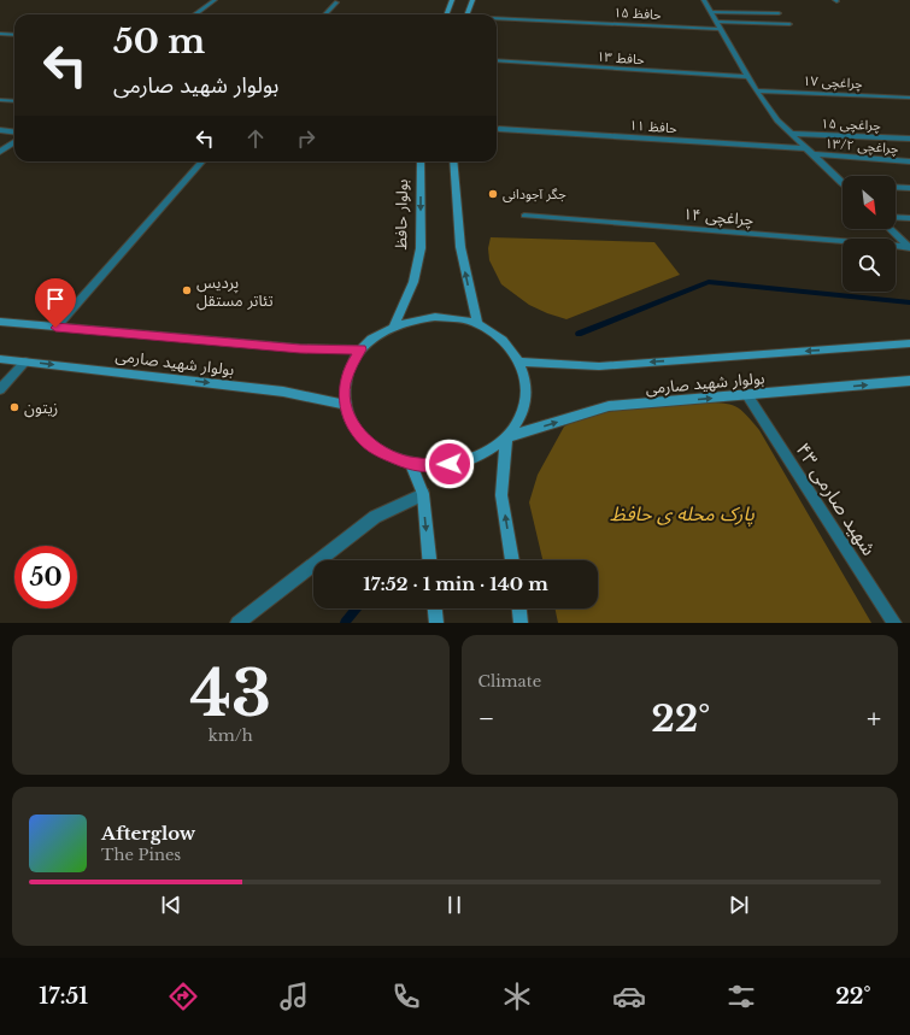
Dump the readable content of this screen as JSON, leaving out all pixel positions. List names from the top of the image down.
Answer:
{
  "streets": {
    "main road": ["بولوار حافظ", "بولوار شهید صارمی"],
    "street": [
      "حافظ ۱۵",
      "حافط ۱۳",
      "چراغچی ۱۷",
      "چراغچی ۱۵",
      "حافظ ۱۱",
      "چراغچی ۱۳/۲",
      "چراغچی ۱۴",
      "شهید صارمی ۴۳"
    ]
  },
  "crossings": [
    ["بولوار حافظ", "بولوار شهید صارمی"],
    ["بولوار شهید صارمی", "شهید صارمی ۴۳"]
  ],
  "parks": ["پارک محله ی حافظ"],
  "places": ["جگر آجودانی", "پردیس تئاتر مستقل", "زیتون"],
  "north": "bottom right",
  "page": {
    "turn": ["50 m", "بولوار شهید صارمی"],
    "limit": "50",
    "trip": "17:52 · 1 min · 140 m",
    "tile": [
      ["43", "km/h"],
      "Climate"
    ],
    "heat": ["−", "22°", "+"],
    "song": ["Afterglow", "The Pines"],
    "tabs": ["17:51", "22°"]
  }
}
